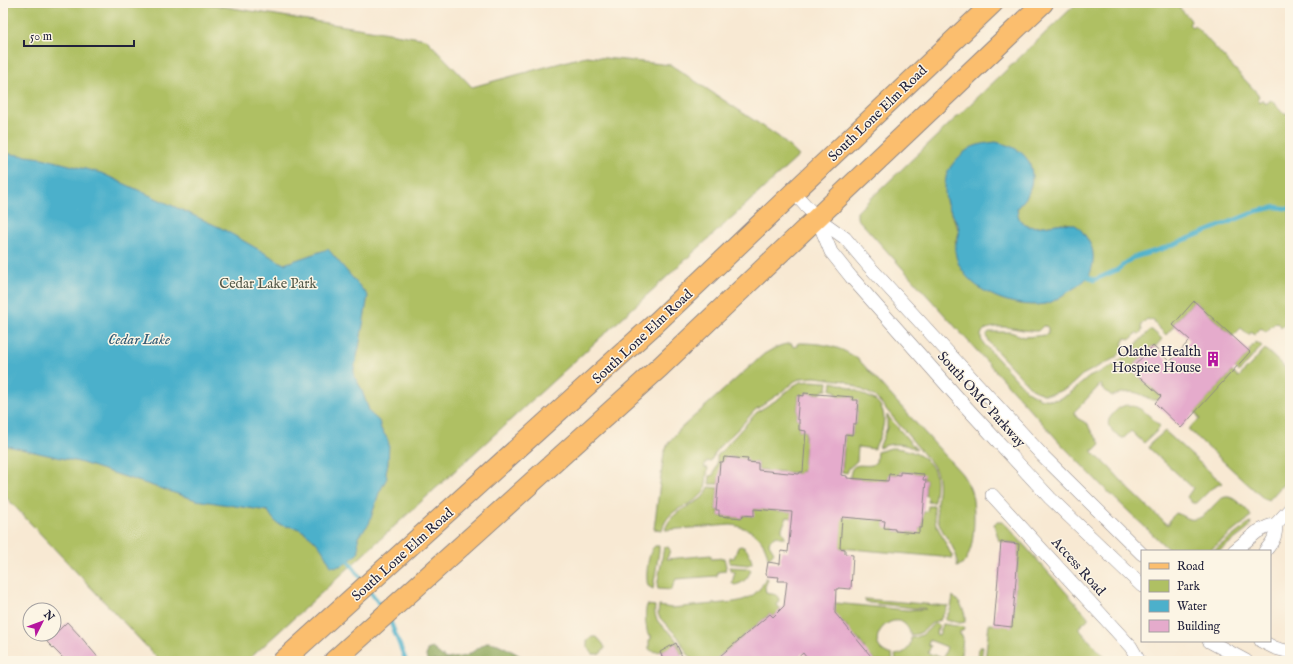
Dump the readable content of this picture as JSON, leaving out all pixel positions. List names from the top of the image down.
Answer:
{
  "streets": {
    "main road": ["South Lone Elm Road"],
    "street": ["South OMC Parkway", "Access Road"]
  },
  "crossings": [
    ["South Lone Elm Road", "South OMC Parkway"]
  ],
  "water": ["Cedar Lake"],
  "parks": ["Cedar Lake Park"],
  "places": {
    "building": ["Olathe Health Hospice House"]
  },
  "legend": [
    "Road",
    "Park",
    "Water",
    "Building"
  ],
  "scale_bar": "50 m",
  "north": "top right"
}
